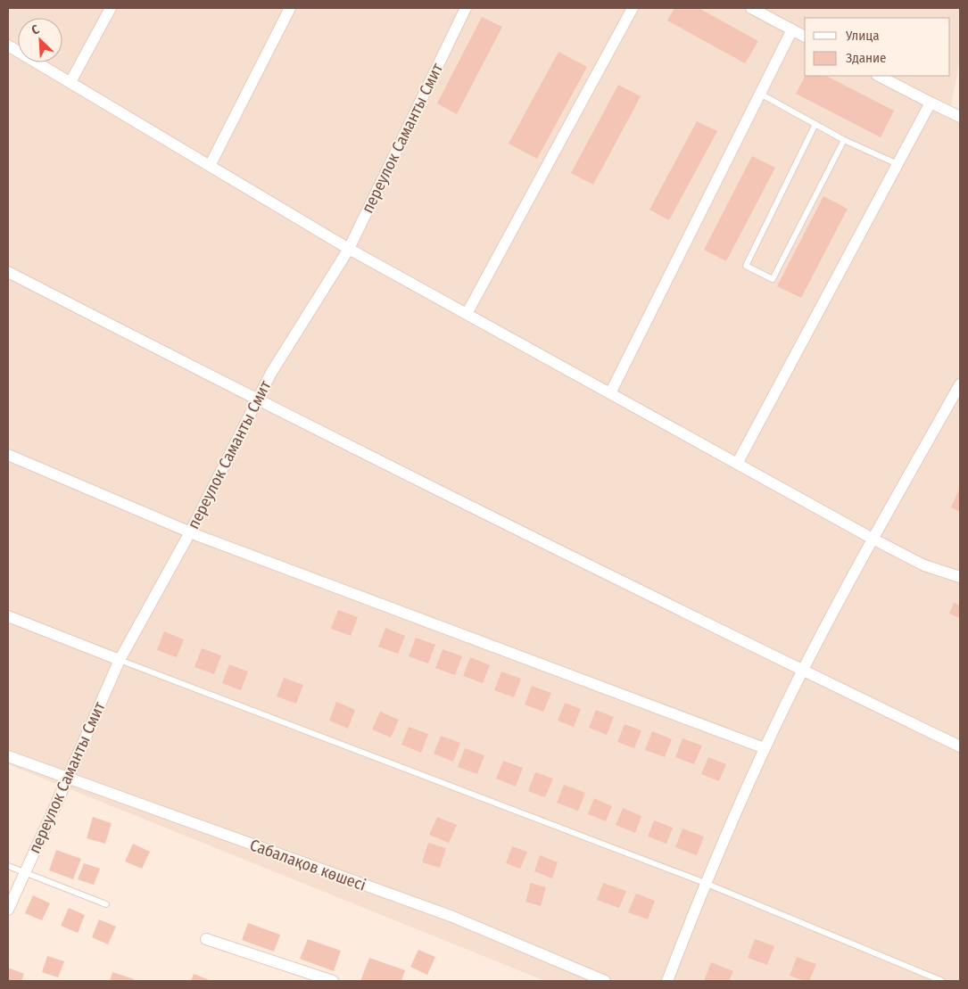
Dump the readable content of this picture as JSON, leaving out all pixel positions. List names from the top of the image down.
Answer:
{
  "streets": {
    "street": ["переулок Саманты Смит", "Сабалақов көшесі"]
  },
  "crossings": [
    ["переулок Саманты Смит", "Сабалақов көшесі"]
  ],
  "legend": ["Улица", "Здание"],
  "north": "top left"
}
